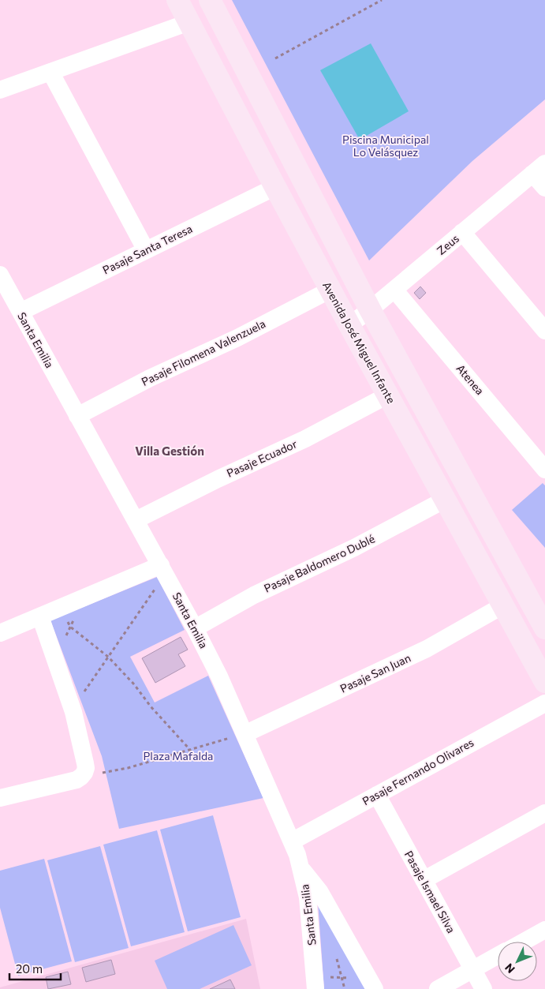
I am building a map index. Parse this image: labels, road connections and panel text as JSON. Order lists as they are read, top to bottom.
{
  "streets": {
    "main road": ["Avenida José Miguel Infante"],
    "street": [
      "Zeus",
      "Pasaje Santa Teresa",
      "Santa Emilia",
      "Pasaje Filomena Valenzuela",
      "Atenea",
      "Pasaje Ecuador",
      "Pasaje Baldomero Dublé",
      "Pasaje San Juan",
      "Pasaje Fernando Olivares",
      "Pasaje Ismael Silva"
    ]
  },
  "crossings": [
    ["Zeus", "Avenida José Miguel Infante"],
    ["Zeus", "Atenea"],
    ["Pasaje Santa Teresa", "Santa Emilia"],
    ["Pasaje Santa Teresa", "Avenida José Miguel Infante"],
    ["Santa Emilia", "Pasaje Filomena Valenzuela"],
    ["Santa Emilia", "Pasaje Ecuador"],
    ["Santa Emilia", "Pasaje Baldomero Dublé"],
    ["Santa Emilia", "Pasaje San Juan"],
    ["Santa Emilia", "Pasaje Fernando Olivares"],
    ["Avenida José Miguel Infante", "Pasaje Filomena Valenzuela"],
    ["Avenida José Miguel Infante", "Pasaje Ecuador"],
    ["Avenida José Miguel Infante", "Pasaje Baldomero Dublé"],
    ["Avenida José Miguel Infante", "Pasaje San Juan"],
    ["Pasaje Fernando Olivares", "Pasaje Ismael Silva"]
  ],
  "districts": ["Villa Gestión"],
  "parks": ["Piscina Municipal Lo Velásquez", "Plaza Mafalda"],
  "scale_bar": "20 m",
  "north": "bottom left"
}
